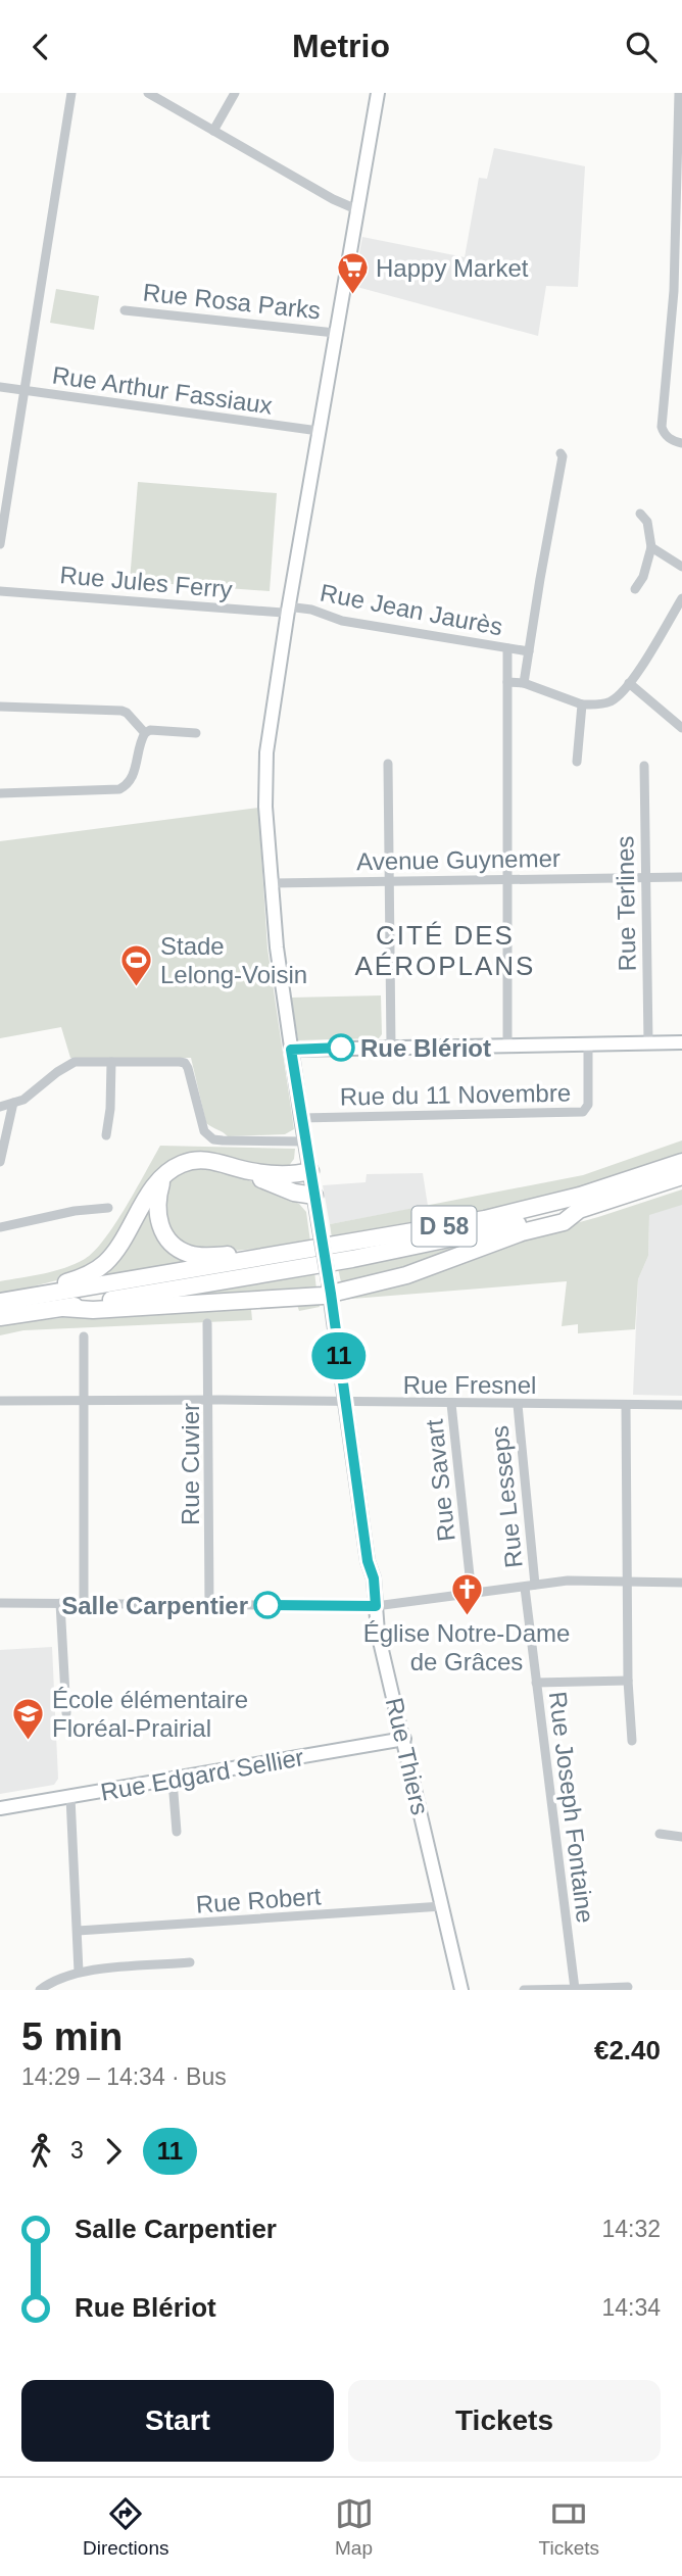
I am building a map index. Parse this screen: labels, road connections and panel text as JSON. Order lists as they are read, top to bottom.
{
  "streets": {
    "highway": ["D 58"],
    "street": [
      "Rue Rosa Parks",
      "Rue Arthur Fassiaux",
      "Rue Jules Ferry",
      "Rue Jean Jaurès",
      "Avenue Guynemer",
      "Rue Terlines",
      "Rue du 11 Novembre",
      "Rue Fresnel",
      "Rue Cuvier",
      "Rue Savart",
      "Rue Lesseps",
      "Rue Thiers",
      "Rue Edgard Sellier",
      "Rue Joseph Fontaine",
      "Rue Robert"
    ]
  },
  "crossings": [
    ["Rue Rosa Parks", "Rue Thiers"],
    ["Rue Arthur Fassiaux", "Rue Thiers"],
    ["Rue Jules Ferry", "Rue Jean Jaurès"],
    ["Rue Jules Ferry", "Rue Thiers"],
    ["Rue Jean Jaurès", "Rue Thiers"],
    ["Avenue Guynemer", "Rue Terlines"],
    ["Avenue Guynemer", "Rue Thiers"],
    ["Rue du 11 Novembre", "Rue Thiers"],
    ["Rue Fresnel", "Rue Cuvier"],
    ["Rue Fresnel", "Rue Savart"],
    ["Rue Fresnel", "Rue Lesseps"],
    ["Rue Fresnel", "Rue Thiers"],
    ["Rue Lesseps", "Rue Joseph Fontaine"],
    ["Rue Thiers", "Rue Edgard Sellier"],
    ["Rue Thiers", "Rue Robert"]
  ],
  "districts": ["CITÉ DES AÉROPLANS"],
  "places": {
    "supermarket": ["Happy Market"],
    "sports": ["Stade Lelong-Voisin"],
    "other": ["Rue Blériot", "Salle Carpentier"],
    "church": ["Église Notre-Dame de Grâces"],
    "school or university": ["École élémentaire Floréal-Prairial"]
  },
  "lines": ["bus line 11"],
  "page": {
    "header": "Metrio",
    "on_map": "11",
    "heading": ["5 min", "14:29 – 14:34 · Bus", "€2.40"],
    "legs": ["3", "11"],
    "list": [
      {
        "name": "Salle Carpentier",
        "value": "14:32"
      },
      {
        "name": "Rue Blériot",
        "value": "14:34"
      }
    ],
    "buttons": ["Start", "Tickets"],
    "tabs": ["Directions", "Map", "Tickets"]
  }
}
